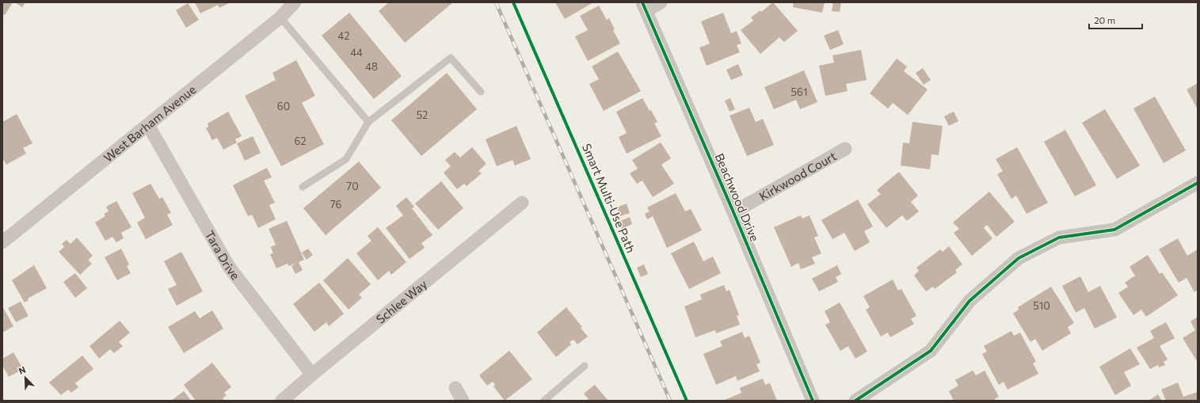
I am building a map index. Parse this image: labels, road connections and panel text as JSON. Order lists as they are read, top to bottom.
{
  "streets": {
    "street": [
      "West Barham Avenue",
      "Kirkwood Court",
      "Beachwood Drive",
      "Tara Drive",
      "Schlee Way"
    ],
    "cycle path": ["Smart Multi-Use Path"]
  },
  "crossings": [
    ["West Barham Avenue", "Tara Drive"],
    ["Kirkwood Court", "Beachwood Drive"],
    ["Tara Drive", "Schlee Way"]
  ],
  "house_numbers": [
    "42",
    "44",
    "48",
    "561",
    "60",
    "52",
    "62",
    "70",
    "76",
    "510"
  ],
  "scale_bar": "20 m",
  "north": "top left"
}
